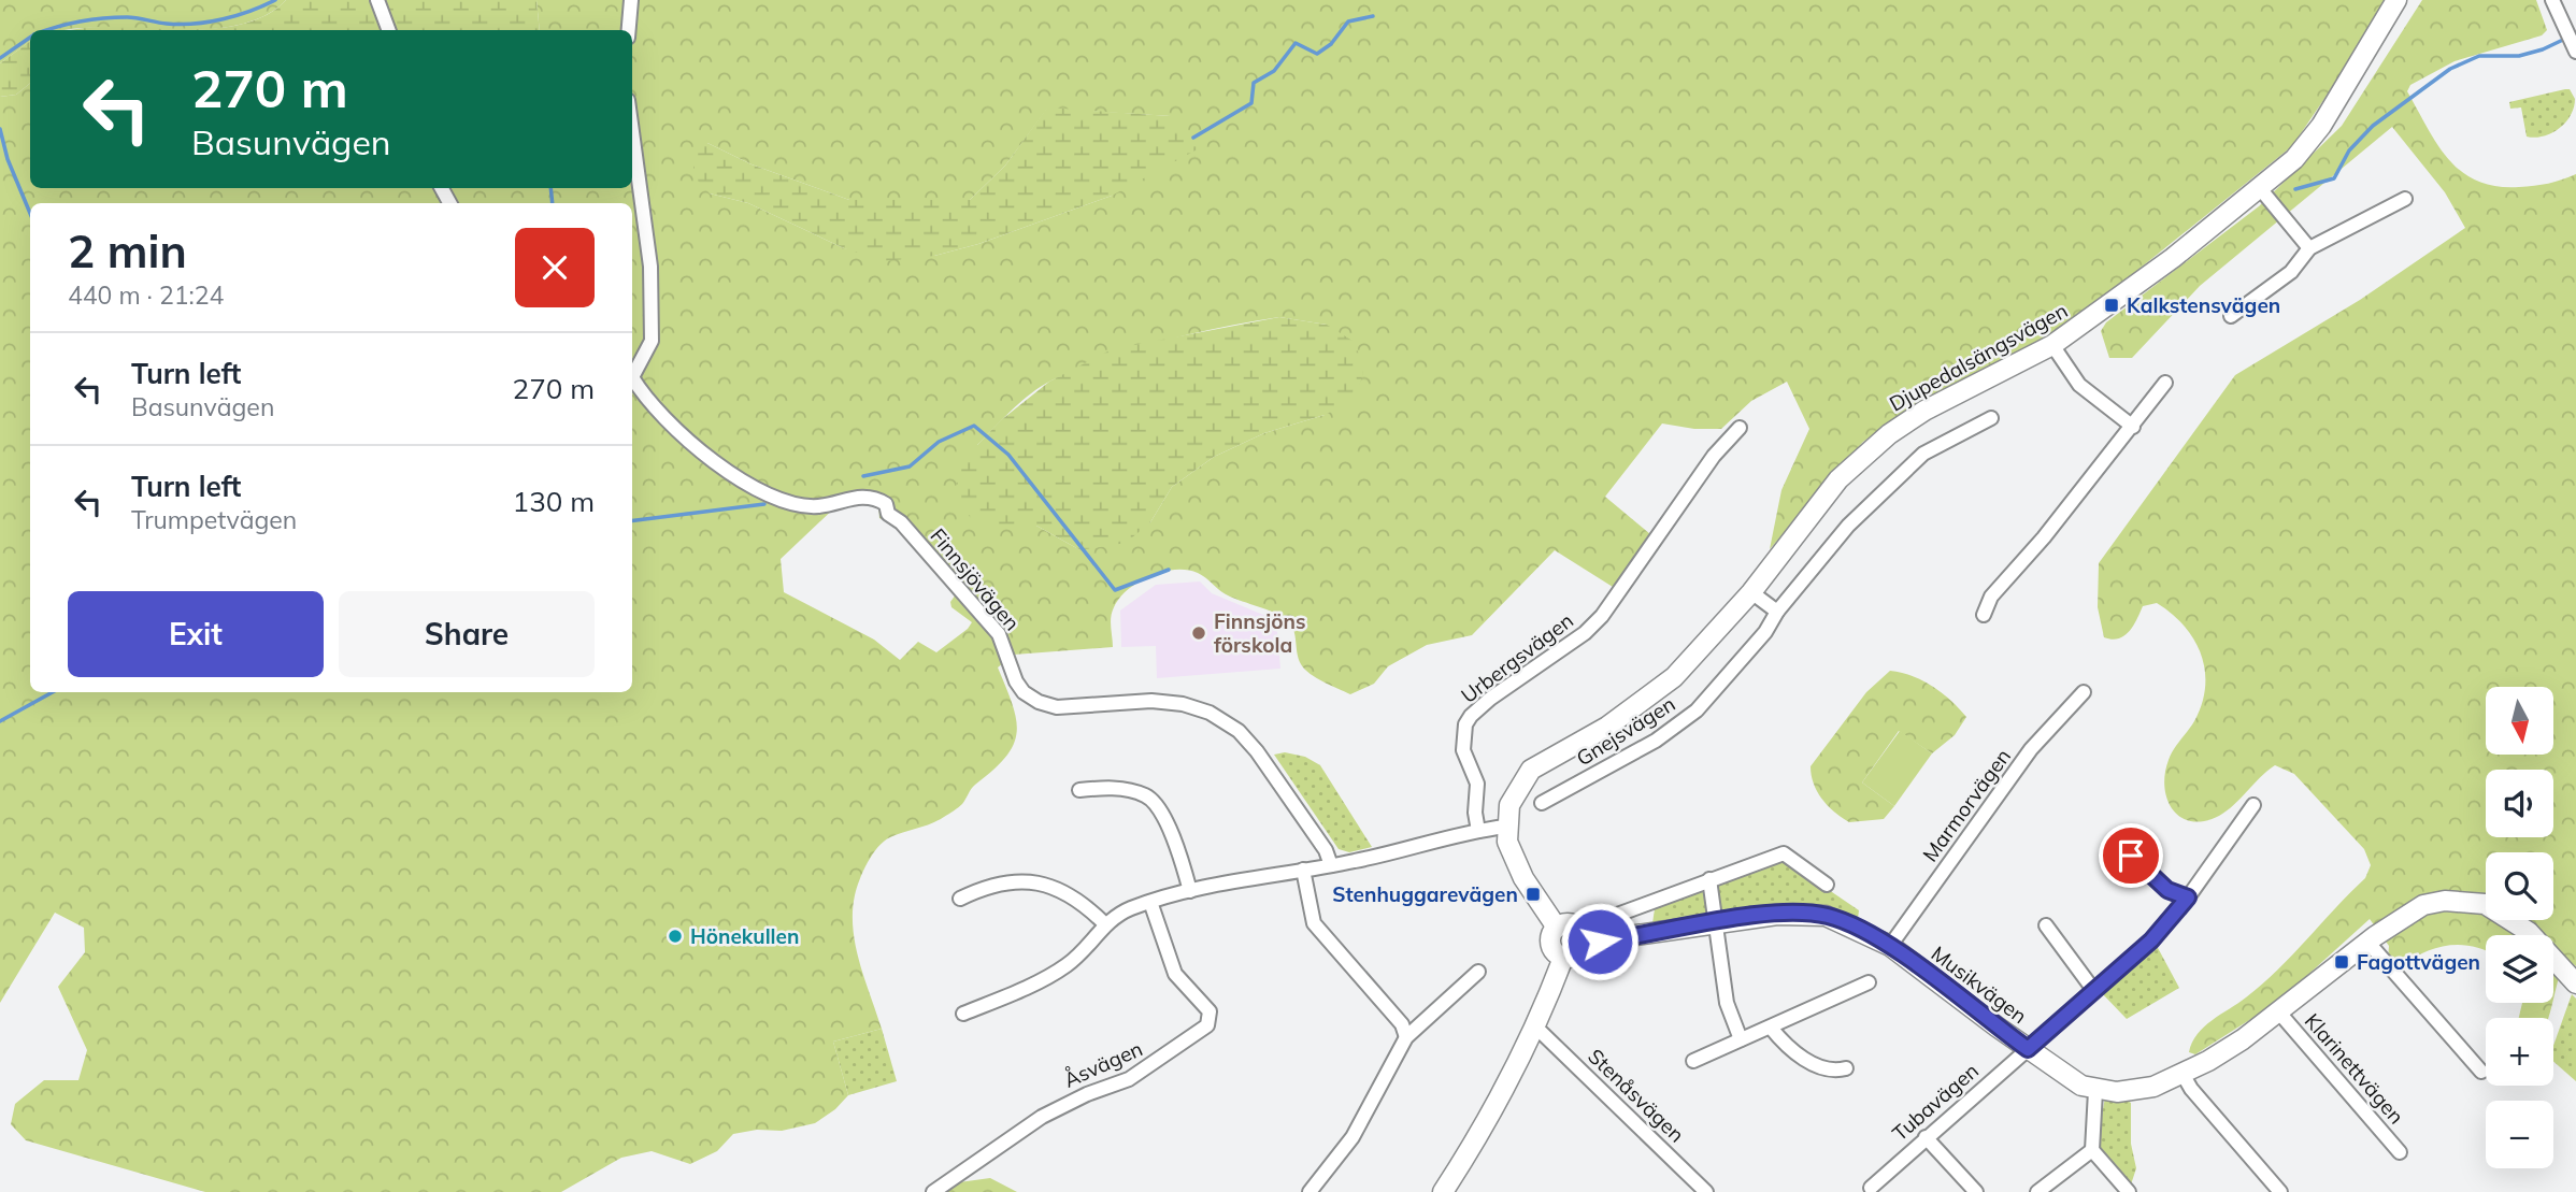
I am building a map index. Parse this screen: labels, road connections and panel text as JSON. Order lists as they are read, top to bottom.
{
  "streets": {
    "street": [
      "Djupedalsängsvägen",
      "Finnsjövägen",
      "Urbergsvägen",
      "Gnejsvägen",
      "Marmorvägen",
      "Musikvägen",
      "Åsvägen",
      "Klarinettvägen",
      "Stenåsvägen",
      "Tubavägen"
    ]
  },
  "crossings": [
    ["Marmorvägen", "Musikvägen"],
    ["Musikvägen", "Klarinettvägen"],
    ["Musikvägen", "Tubavägen"]
  ],
  "places": {
    "transit": ["Kalkstensvägen", "Stenhuggarevägen", "Fagottvägen"],
    "other": ["Finnsjöns förskola", "Hönekullen"]
  },
  "north": "bottom",
  "page": {
    "turn": ["270 m", "Basunvägen"],
    "heading": ["2 min", "440 m · 21:24"],
    "list": [
      {
        "name": "Turn left",
        "note": "Basunvägen",
        "value": "270 m"
      },
      {
        "name": "Turn left",
        "note": "Trumpetvägen",
        "value": "130 m"
      }
    ],
    "buttons": ["Exit", "Share"],
    "map_buttons": ["+", "−"]
  }
}
